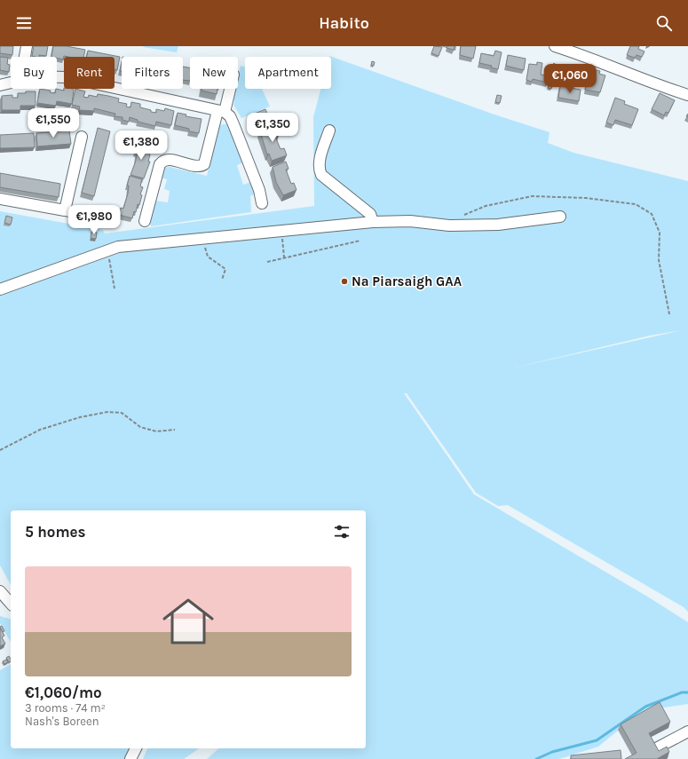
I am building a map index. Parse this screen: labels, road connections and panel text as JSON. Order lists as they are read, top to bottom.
{
  "places": ["Na Piarsaigh GAA"],
  "page": {
    "header": "Habito",
    "chip": [
      "Buy",
      "Rent",
      "Filters",
      "New",
      "Apartment"
    ],
    "price": [
      "€1,060",
      "€1,550",
      "€1,350",
      "€1,380",
      "€1,980"
    ],
    "heading": "5 homes",
    "list": [
      {
        "name": "€1,060/mo",
        "note": "3 rooms · 74 m² · Nash's Boreen"
      }
    ]
  }
}
